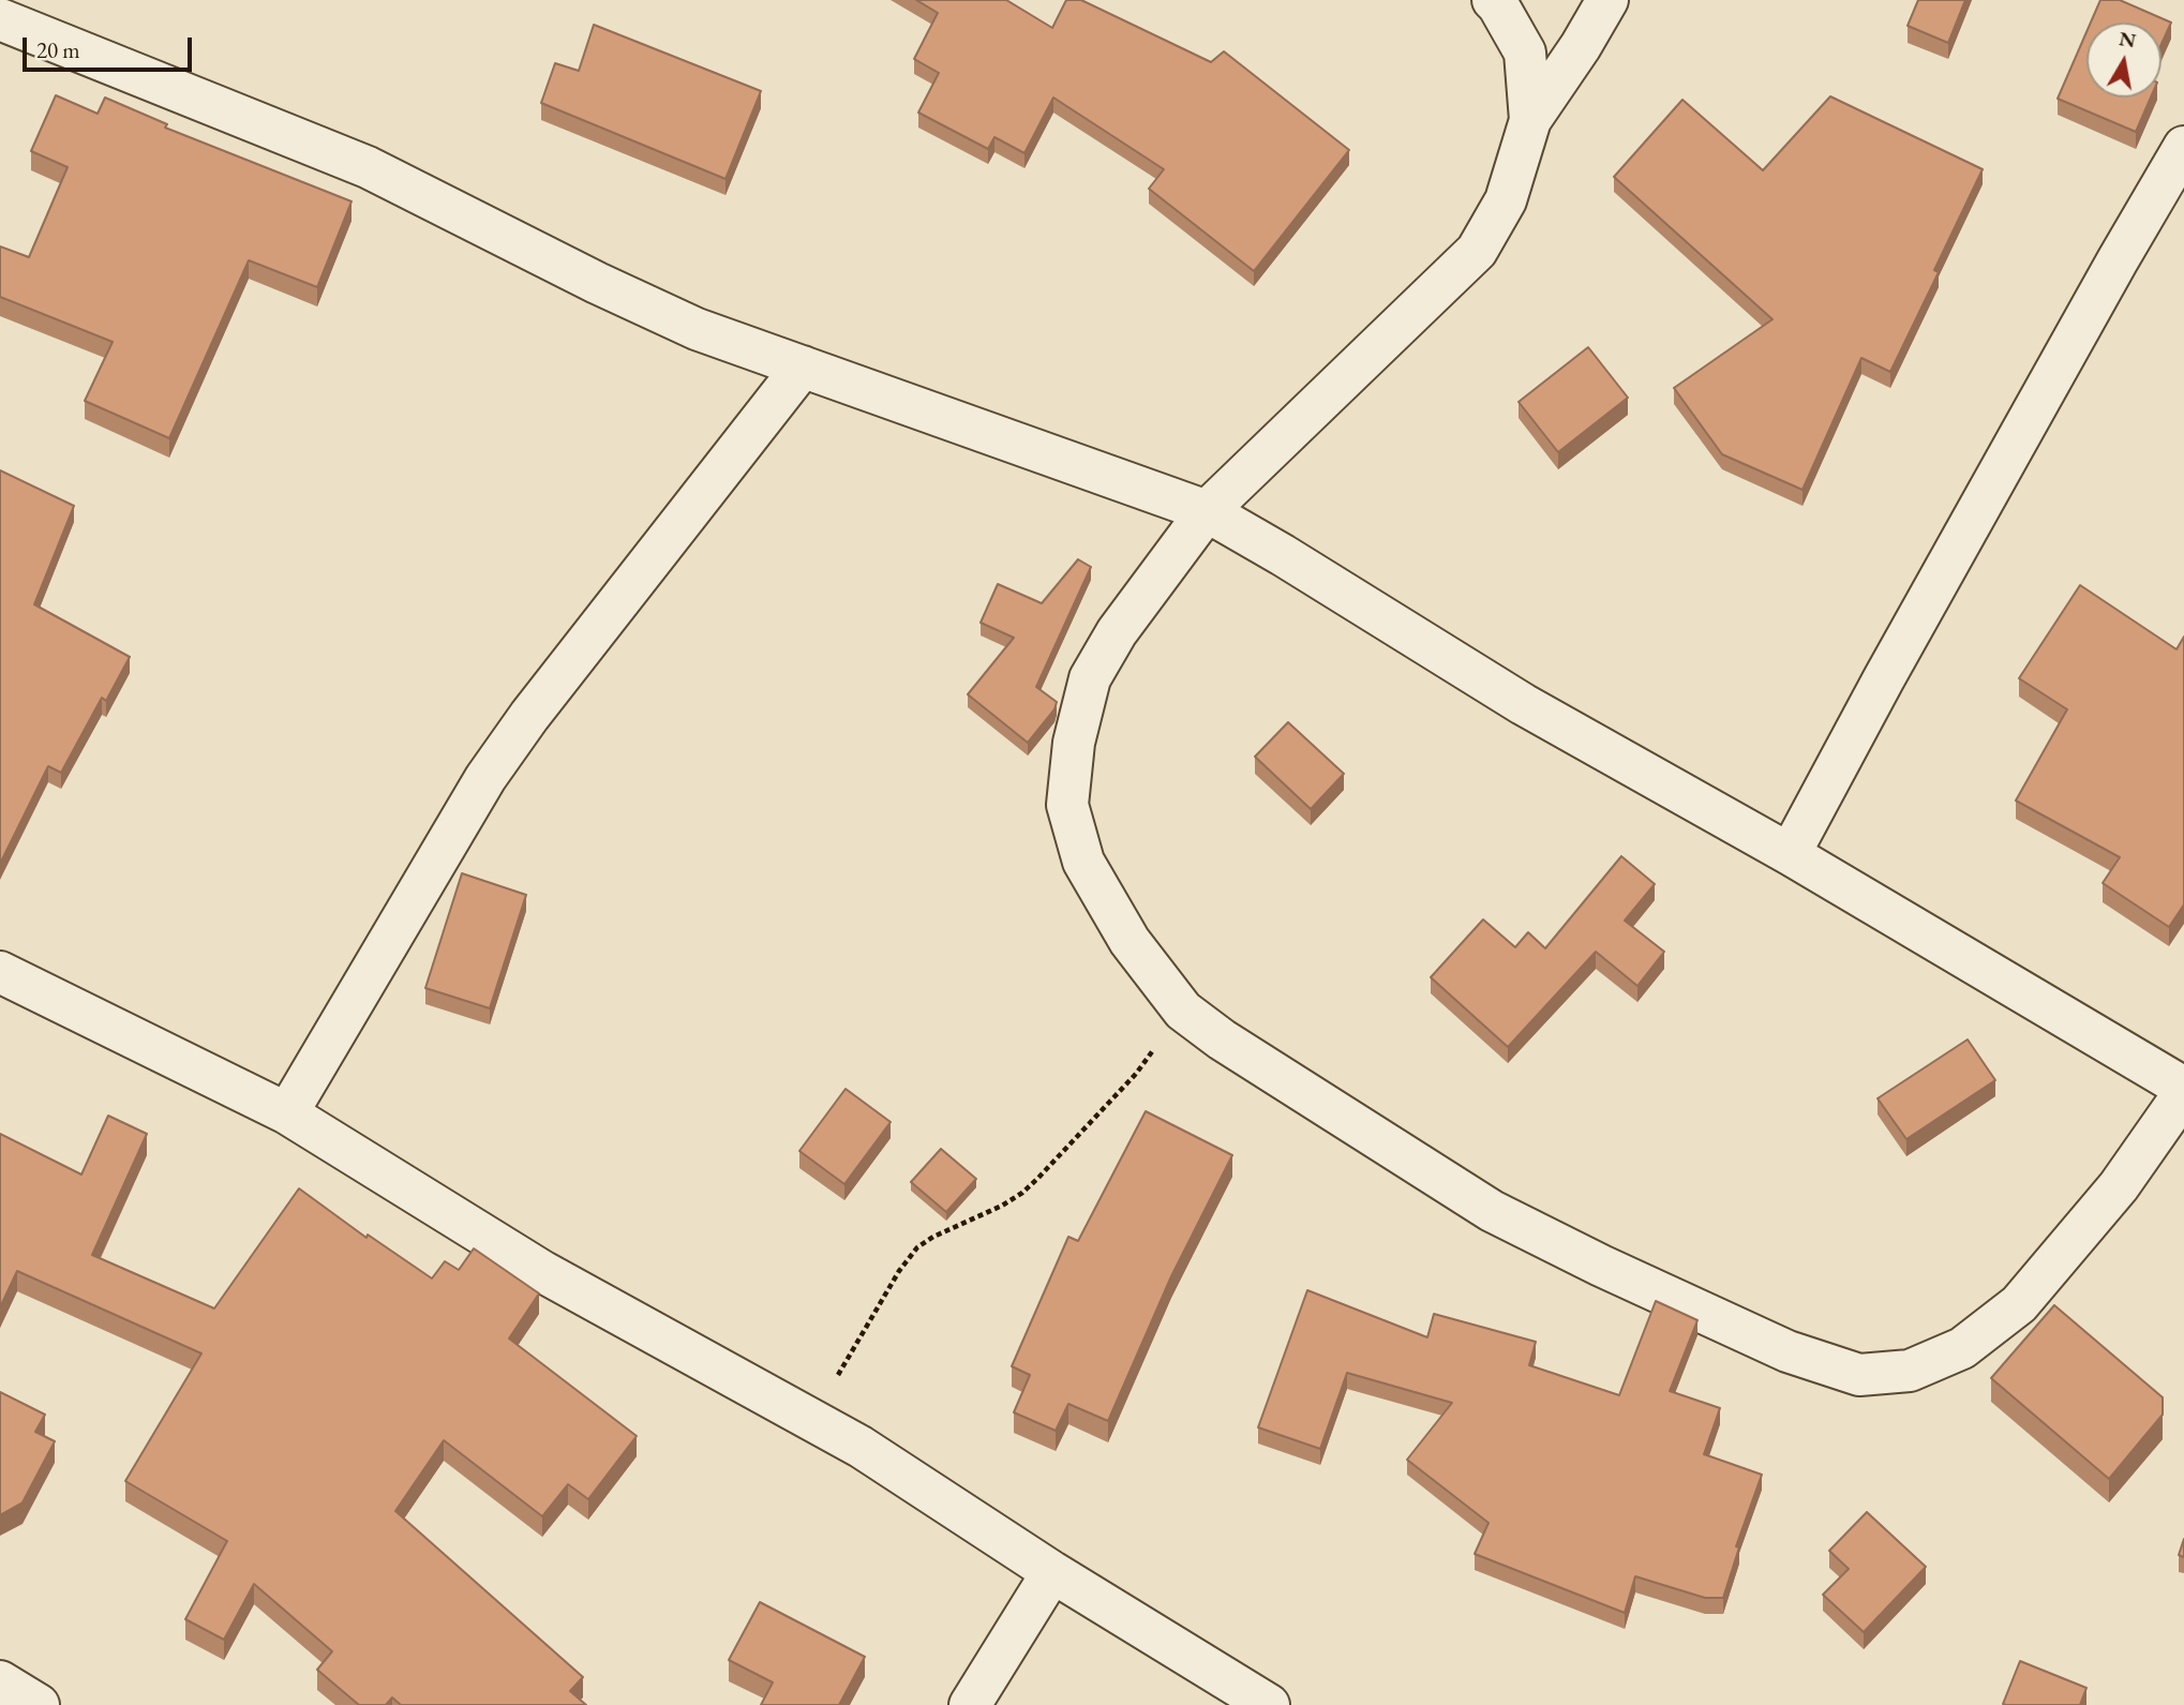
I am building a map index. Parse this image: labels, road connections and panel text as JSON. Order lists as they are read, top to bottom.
{
  "scale_bar": "20 m",
  "north": "top"
}
